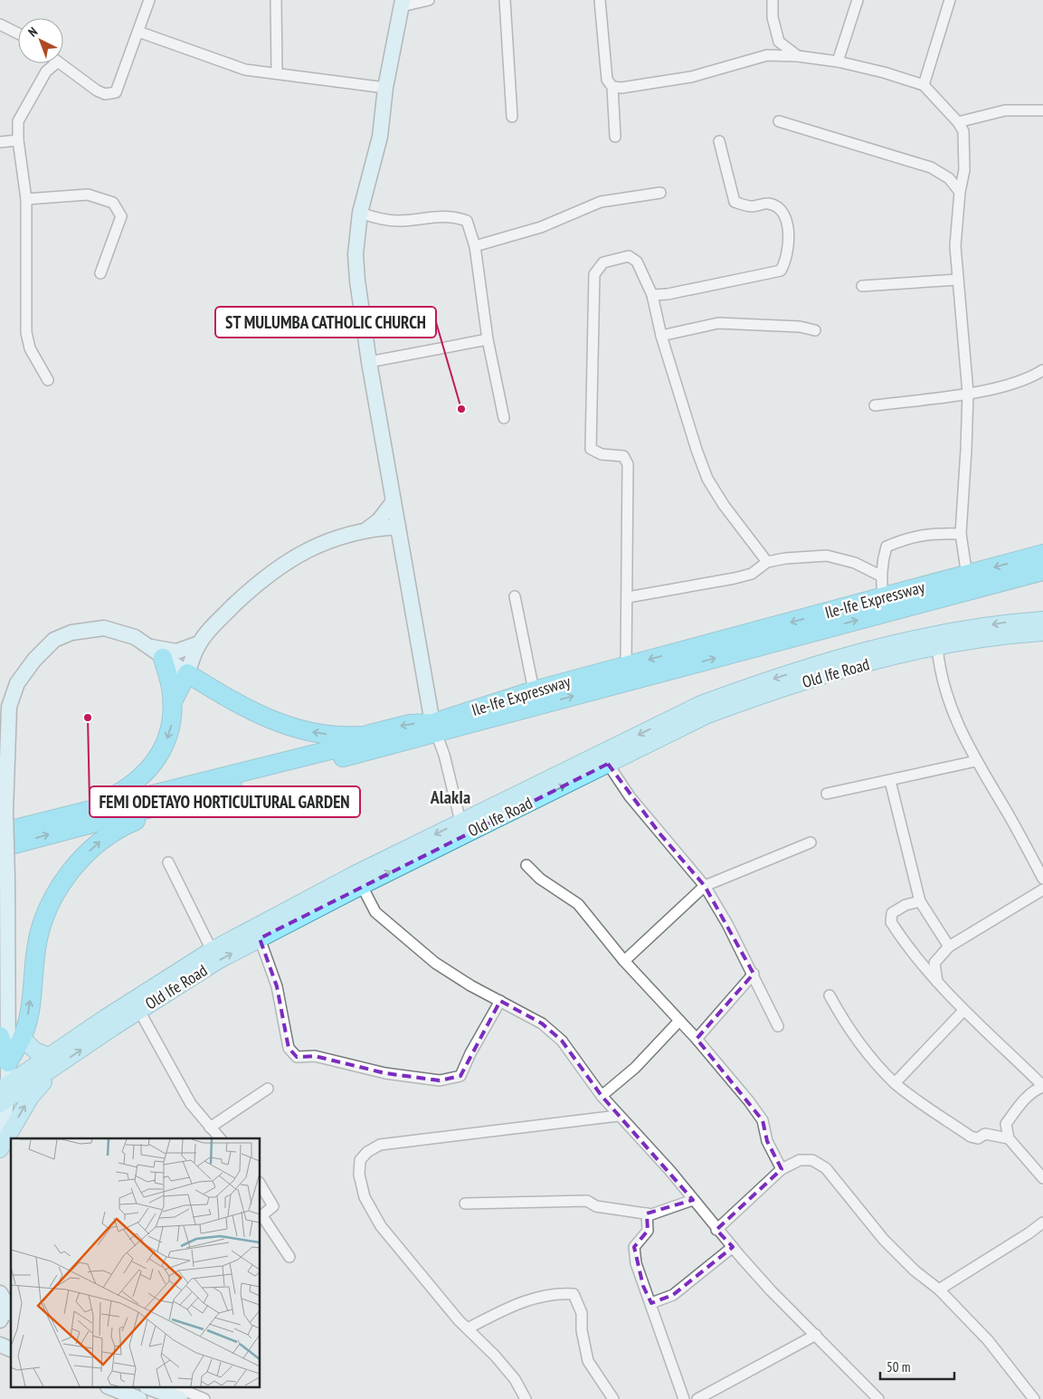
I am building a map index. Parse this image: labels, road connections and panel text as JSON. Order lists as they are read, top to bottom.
{
  "streets": {
    "highway": ["Ile-Ife Expressway"],
    "main road": ["Old Ife Road"]
  },
  "districts": ["AlakIa"],
  "places": ["ST MULUMBA CATHOLIC CHURCH", "FEMI ODETAYO HORTICULTURAL GARDEN"],
  "scale_bar": "50 m",
  "north": "top left"
}
